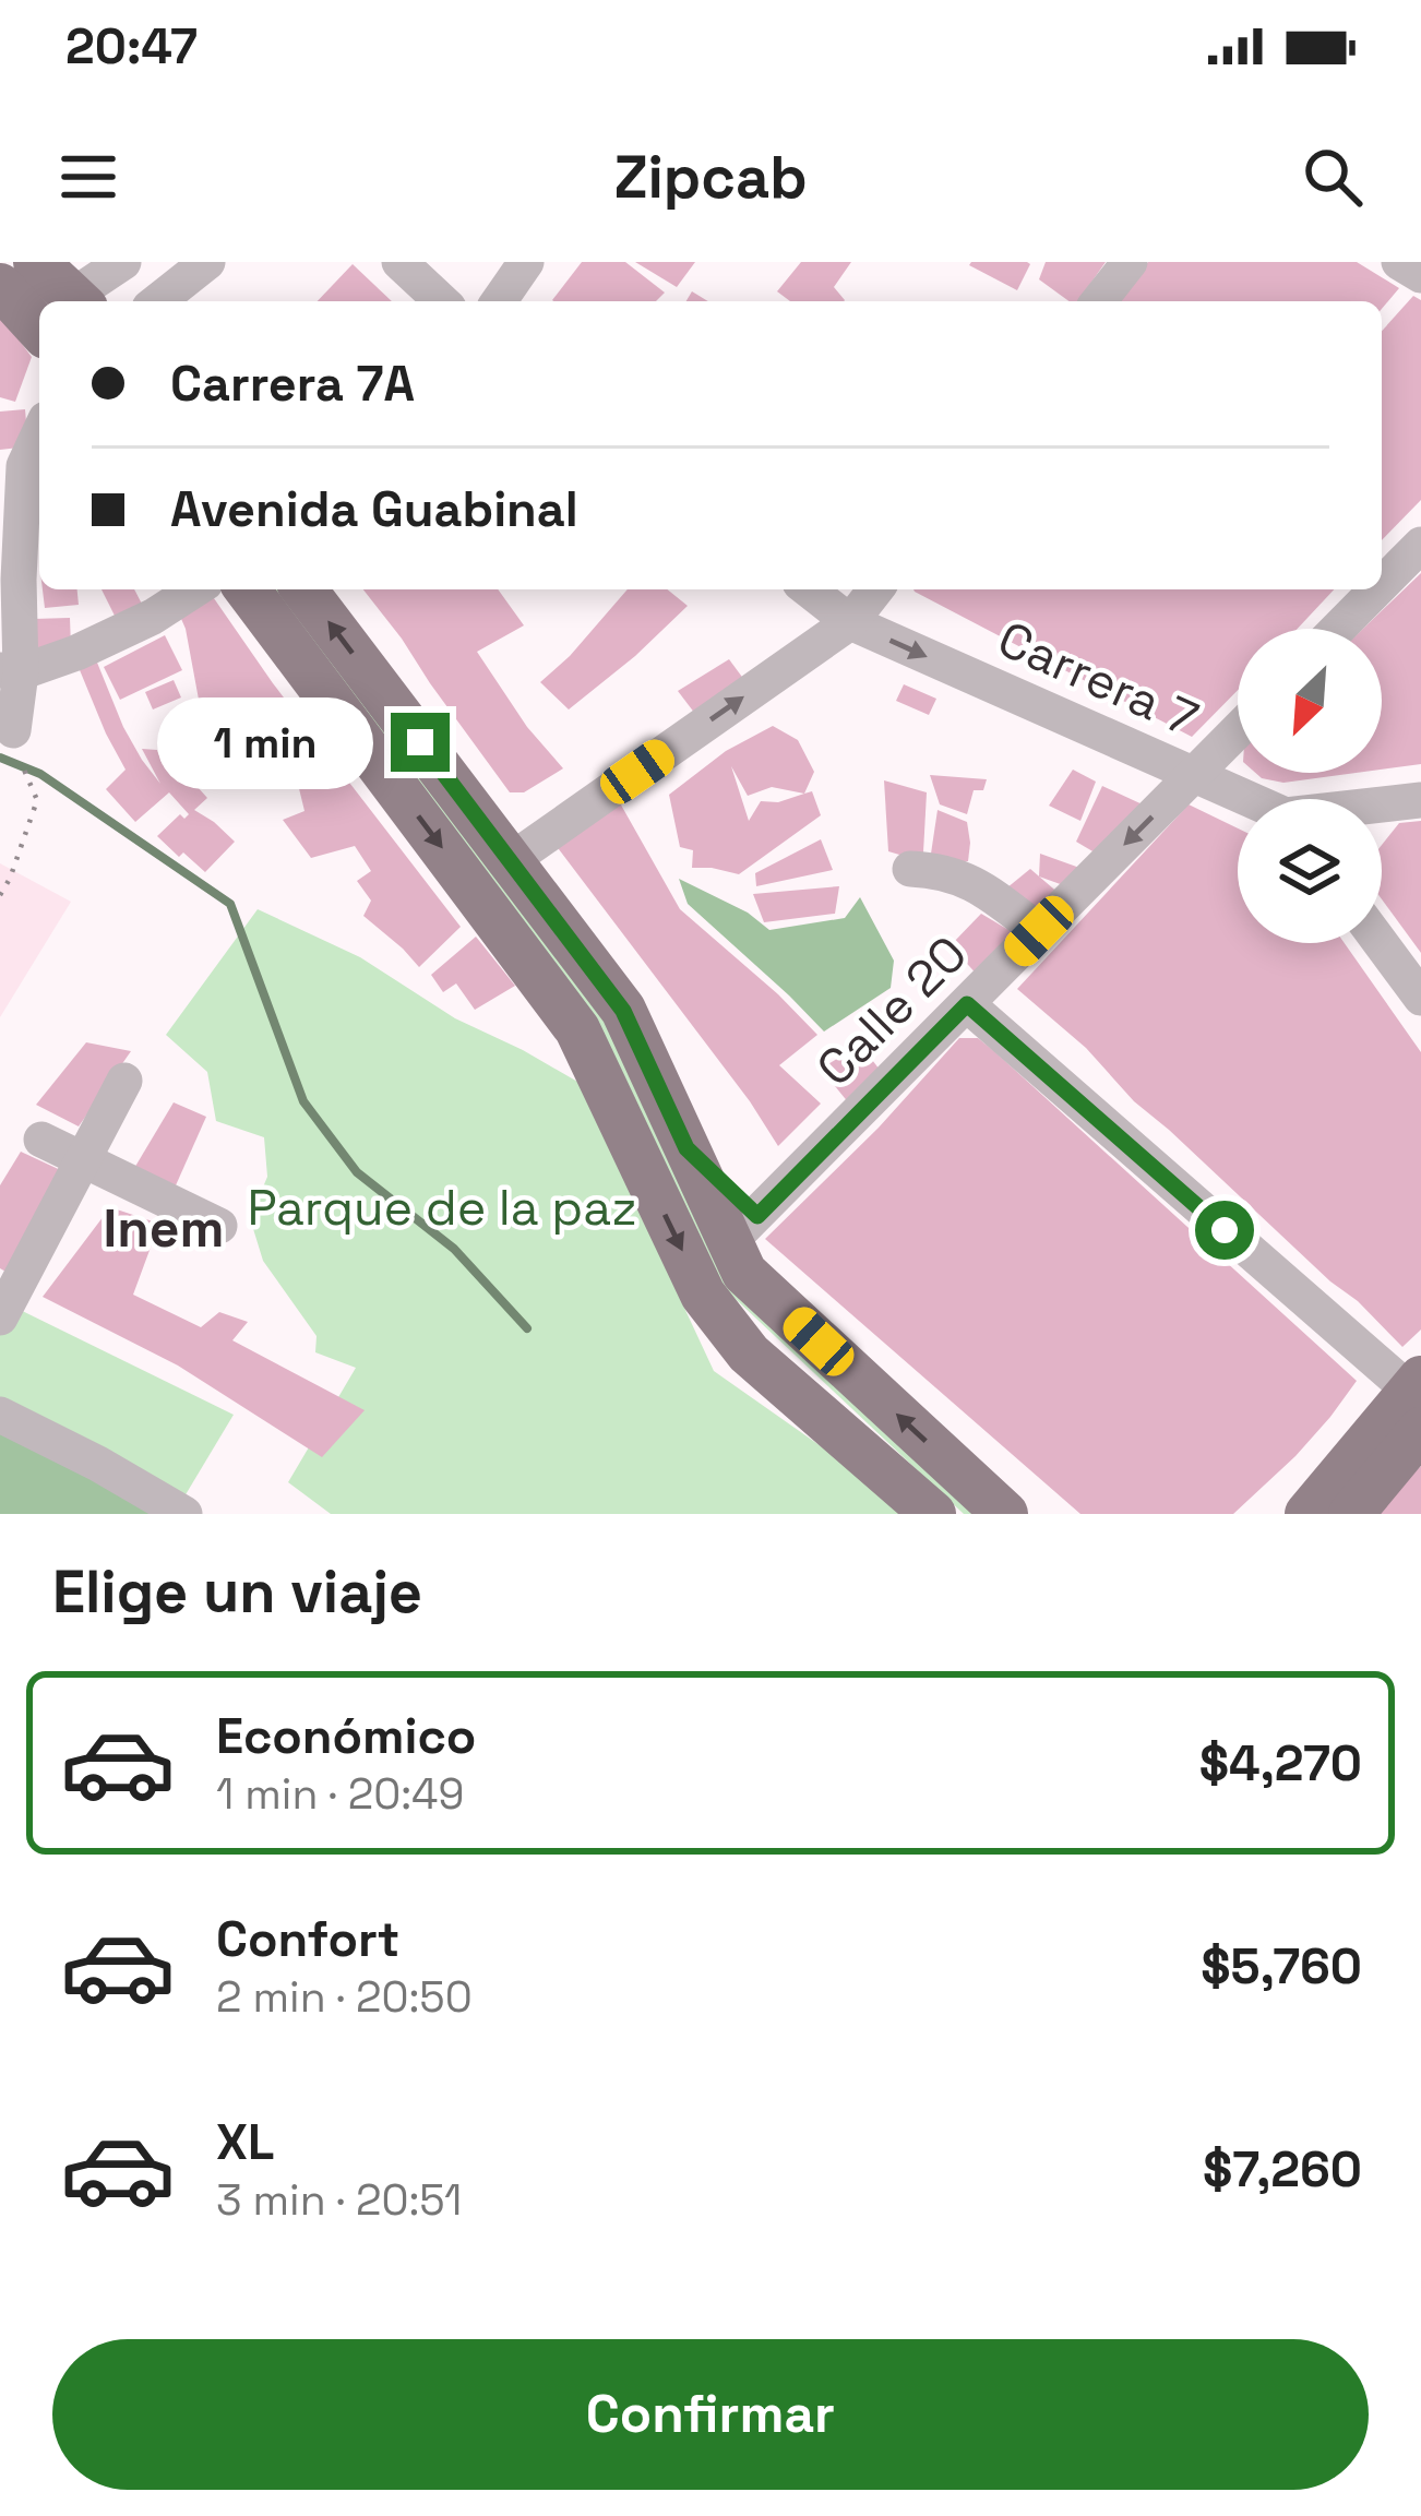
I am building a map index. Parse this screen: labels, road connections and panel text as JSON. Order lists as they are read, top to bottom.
{
  "streets": {
    "street": ["Carrera 7", "Calle 20"]
  },
  "crossings": [
    ["Carrera 7", "Calle 20"]
  ],
  "districts": ["Inem"],
  "parks": ["Parque de la paz"],
  "north": "bottom left",
  "page": {
    "status": "20:47",
    "header": "Zipcab",
    "banner": ["Carrera 7A", "Avenida Guabinal"],
    "bubble": "1 min",
    "heading": "Elige un viaje",
    "list": [
      {
        "name": "Económico",
        "note": "1 min · 20:49",
        "value": "$4,270"
      },
      {
        "name": "Confort",
        "note": "2 min · 20:50",
        "value": "$5,760"
      },
      {
        "name": "XL",
        "note": "3 min · 20:51",
        "value": "$7,260"
      }
    ],
    "buttons": "Confirmar"
  }
}
